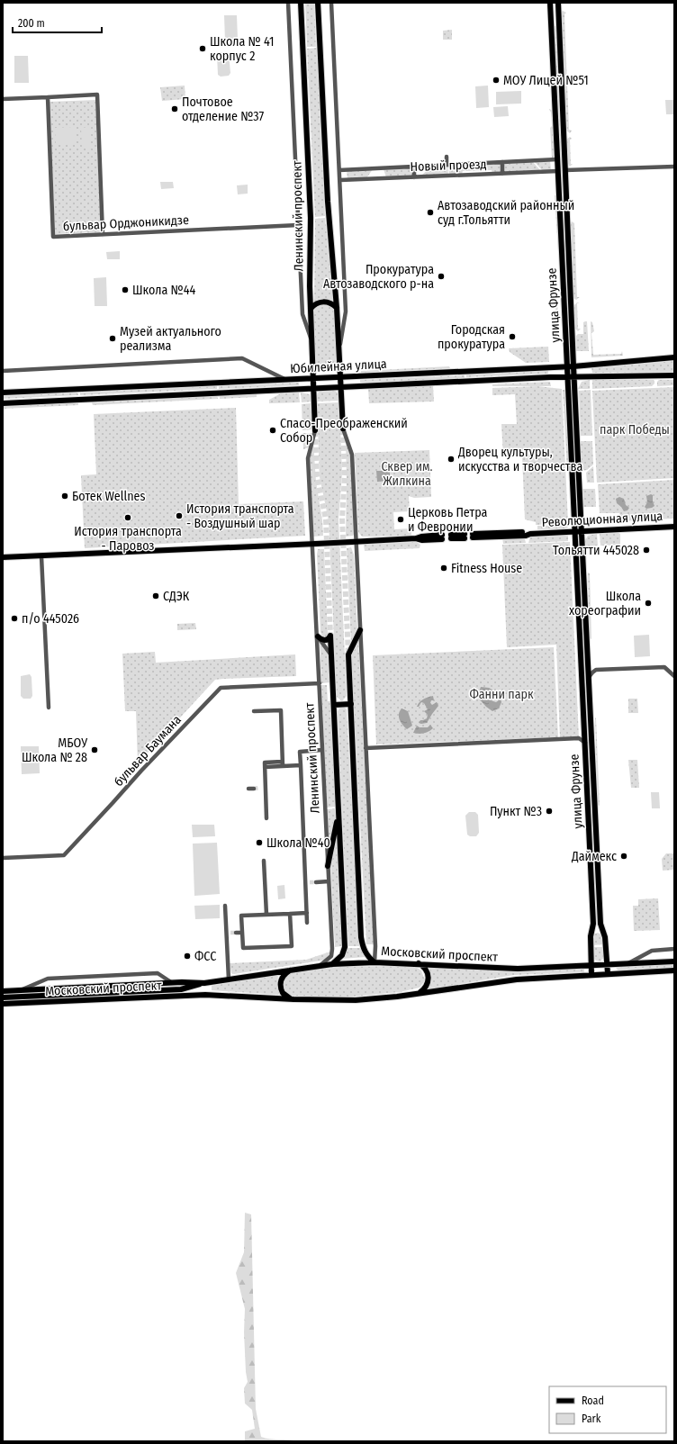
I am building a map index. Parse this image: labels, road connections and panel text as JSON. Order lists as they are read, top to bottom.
{
  "streets": {
    "main road": [
      "Ленинский проспект",
      "улица Фрунзе",
      "Юбилейная улица",
      "Революционная улица",
      "Московский проспект"
    ],
    "street": ["Новый проезд", "бульвар Орджоникидзе", "бульвар Баумана"]
  },
  "crossings": [
    ["Новый проезд", "улица Фрунзе"],
    ["Ленинский проспект", "Юбилейная улица"],
    ["Ленинский проспект", "бульвар Баумана"],
    ["Ленинский проспект", "Московский проспект"],
    ["улица Фрунзе", "Юбилейная улица"],
    ["улица Фрунзе", "Революционная улица"],
    ["улица Фрунзе", "Московский проспект"]
  ],
  "parks": ["парк Победы", "Сквер им. Жилкина", "Фанни парк"],
  "places": [
    "Школа № 41 корпус 2",
    "МОУ Лицей №51",
    "Почтовое отделение №37",
    "Автозаводский районный суд г.Тольятти",
    "Прокуратура Автозаводского р-на",
    "Школа №44",
    "Городская прокуратура",
    "Музей актуального реализма",
    "Спасо-Преображенский Собор",
    "Дворец культуры, искусства и творчества",
    "Ботек Wellnes",
    "История транспорта - Воздушный шар",
    "История транспорта - Паровоз",
    "Церковь Петра и Февронии",
    "Тольятти 445028",
    "Fitness House",
    "СДЭК",
    "Школа хореографии",
    "п/о 445026",
    "МБОУ Школа № 28",
    "Пункт №3",
    "Школа №40",
    "Даймекс",
    "ФСС"
  ],
  "legend": ["Road", "Park"],
  "scale_bar": "200 m"
}
